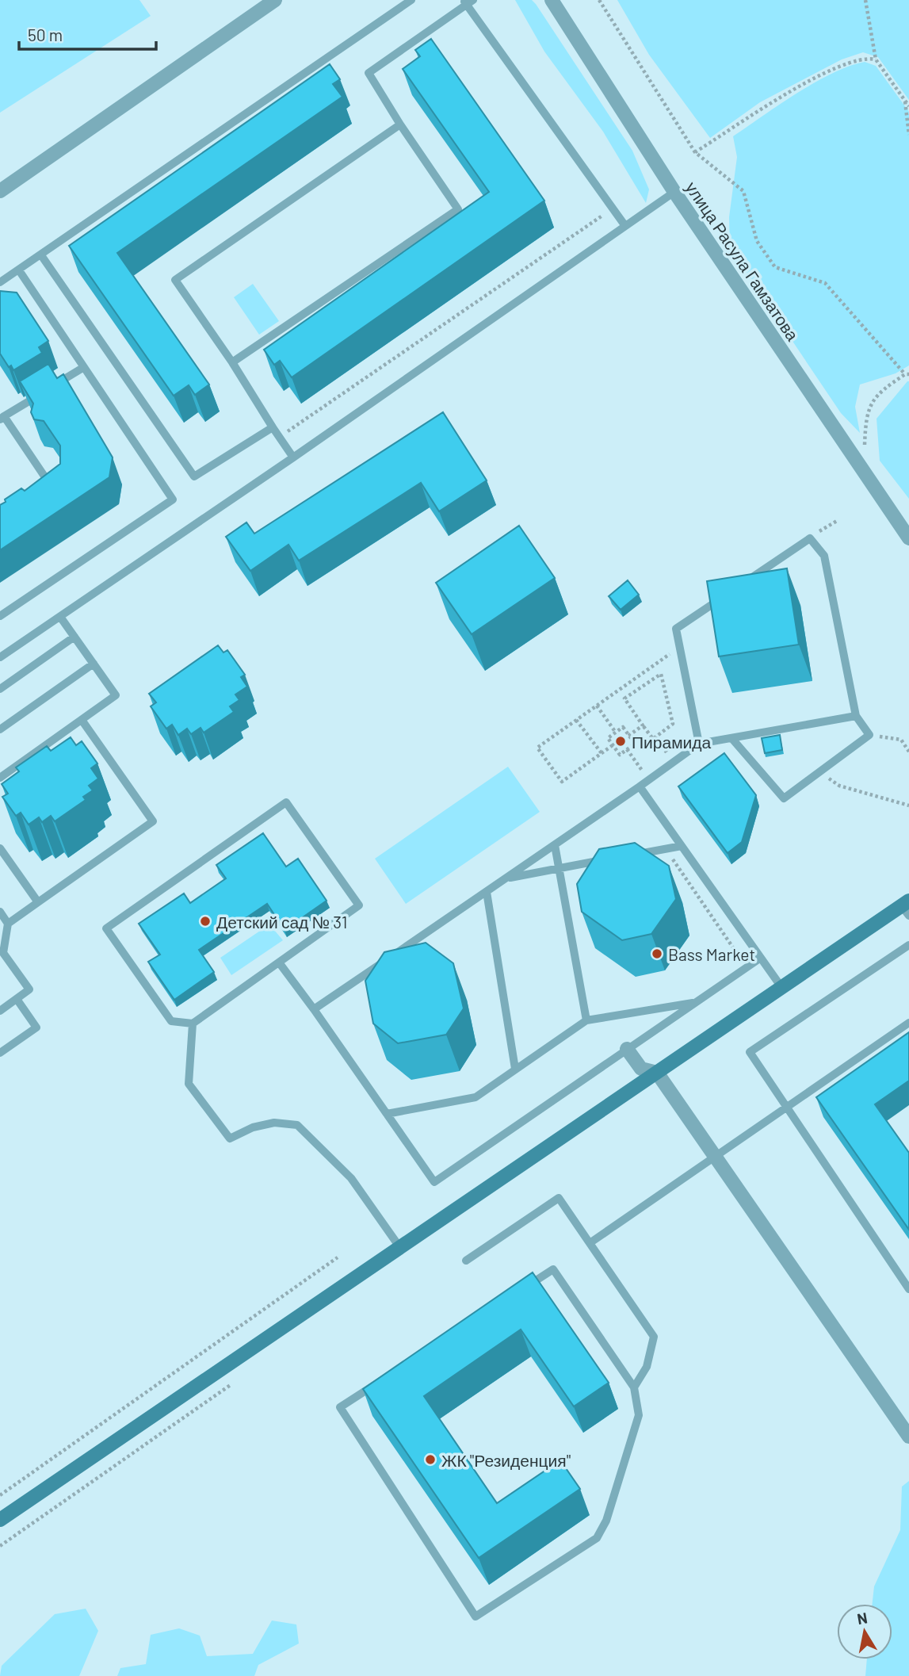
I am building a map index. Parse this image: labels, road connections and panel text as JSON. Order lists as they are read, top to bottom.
{
  "streets": {
    "street": ["улица Расула Гамзатова"]
  },
  "places": [
    "Пирамида",
    "Детский сад № 31",
    "Bass Market",
    "ЖК \"Резиденция\""
  ],
  "scale_bar": "50 m",
  "north": "top"
}
